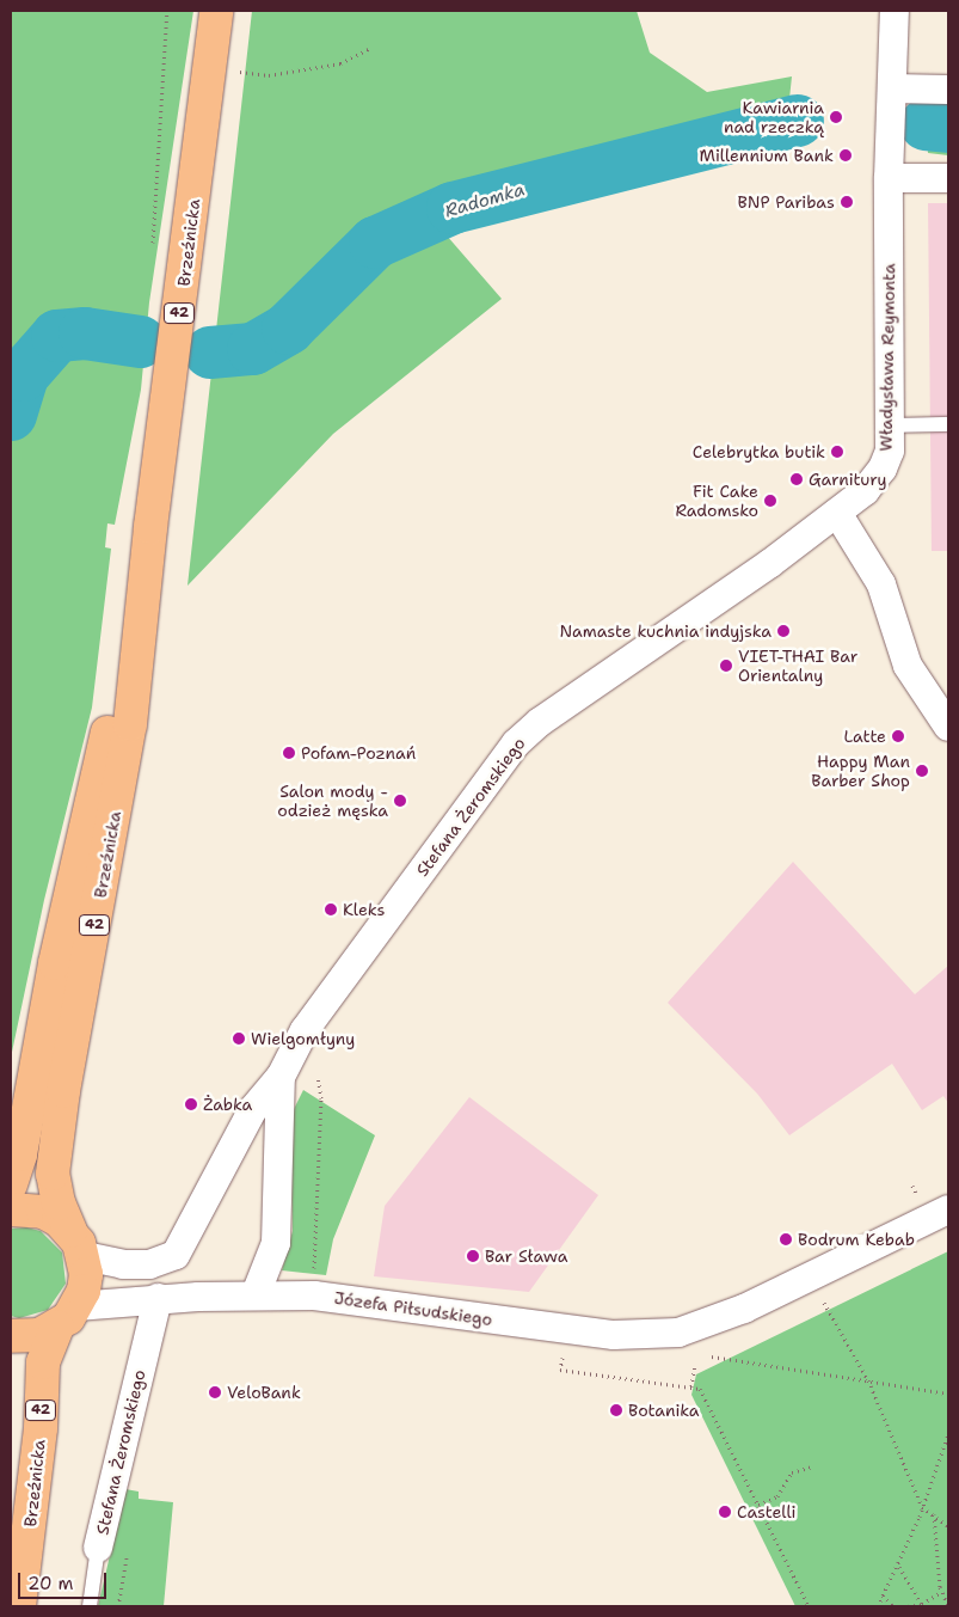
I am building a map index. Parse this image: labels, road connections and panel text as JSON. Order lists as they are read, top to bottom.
{
  "streets": {
    "main road": ["Brzeźnicka", "42"],
    "street": ["Władysława Reymonta", "Stefana Żeromskiego", "Józefa Piłsudskiego"]
  },
  "crossings": [
    ["Brzeźnicka", "42"],
    ["Brzeźnicka", "Józefa Piłsudskiego"],
    ["42", "Józefa Piłsudskiego"],
    ["Władysława Reymonta", "Stefana Żeromskiego"],
    ["Stefana Żeromskiego", "Józefa Piłsudskiego"]
  ],
  "water": ["Radomka"],
  "places": [
    "Kawiarnia nad rzeczką",
    "Millennium Bank",
    "BNP Paribas",
    "Celebrytka butik",
    "Garnitury",
    "Fit Cake Radomsko",
    "Namaste kuchnia indyjska",
    "VIET-THAI Bar Orientalny",
    "Latte",
    "Pofam-Poznań",
    "Happy Man Barber Shop",
    "Salon mody - odzież męska",
    "Kleks",
    "Wielgomłyny",
    "Żabka",
    "Bodrum Kebab",
    "Bar Sława",
    "VeloBank",
    "Botanika",
    "Castelli"
  ],
  "scale_bar": "20 m"
}
